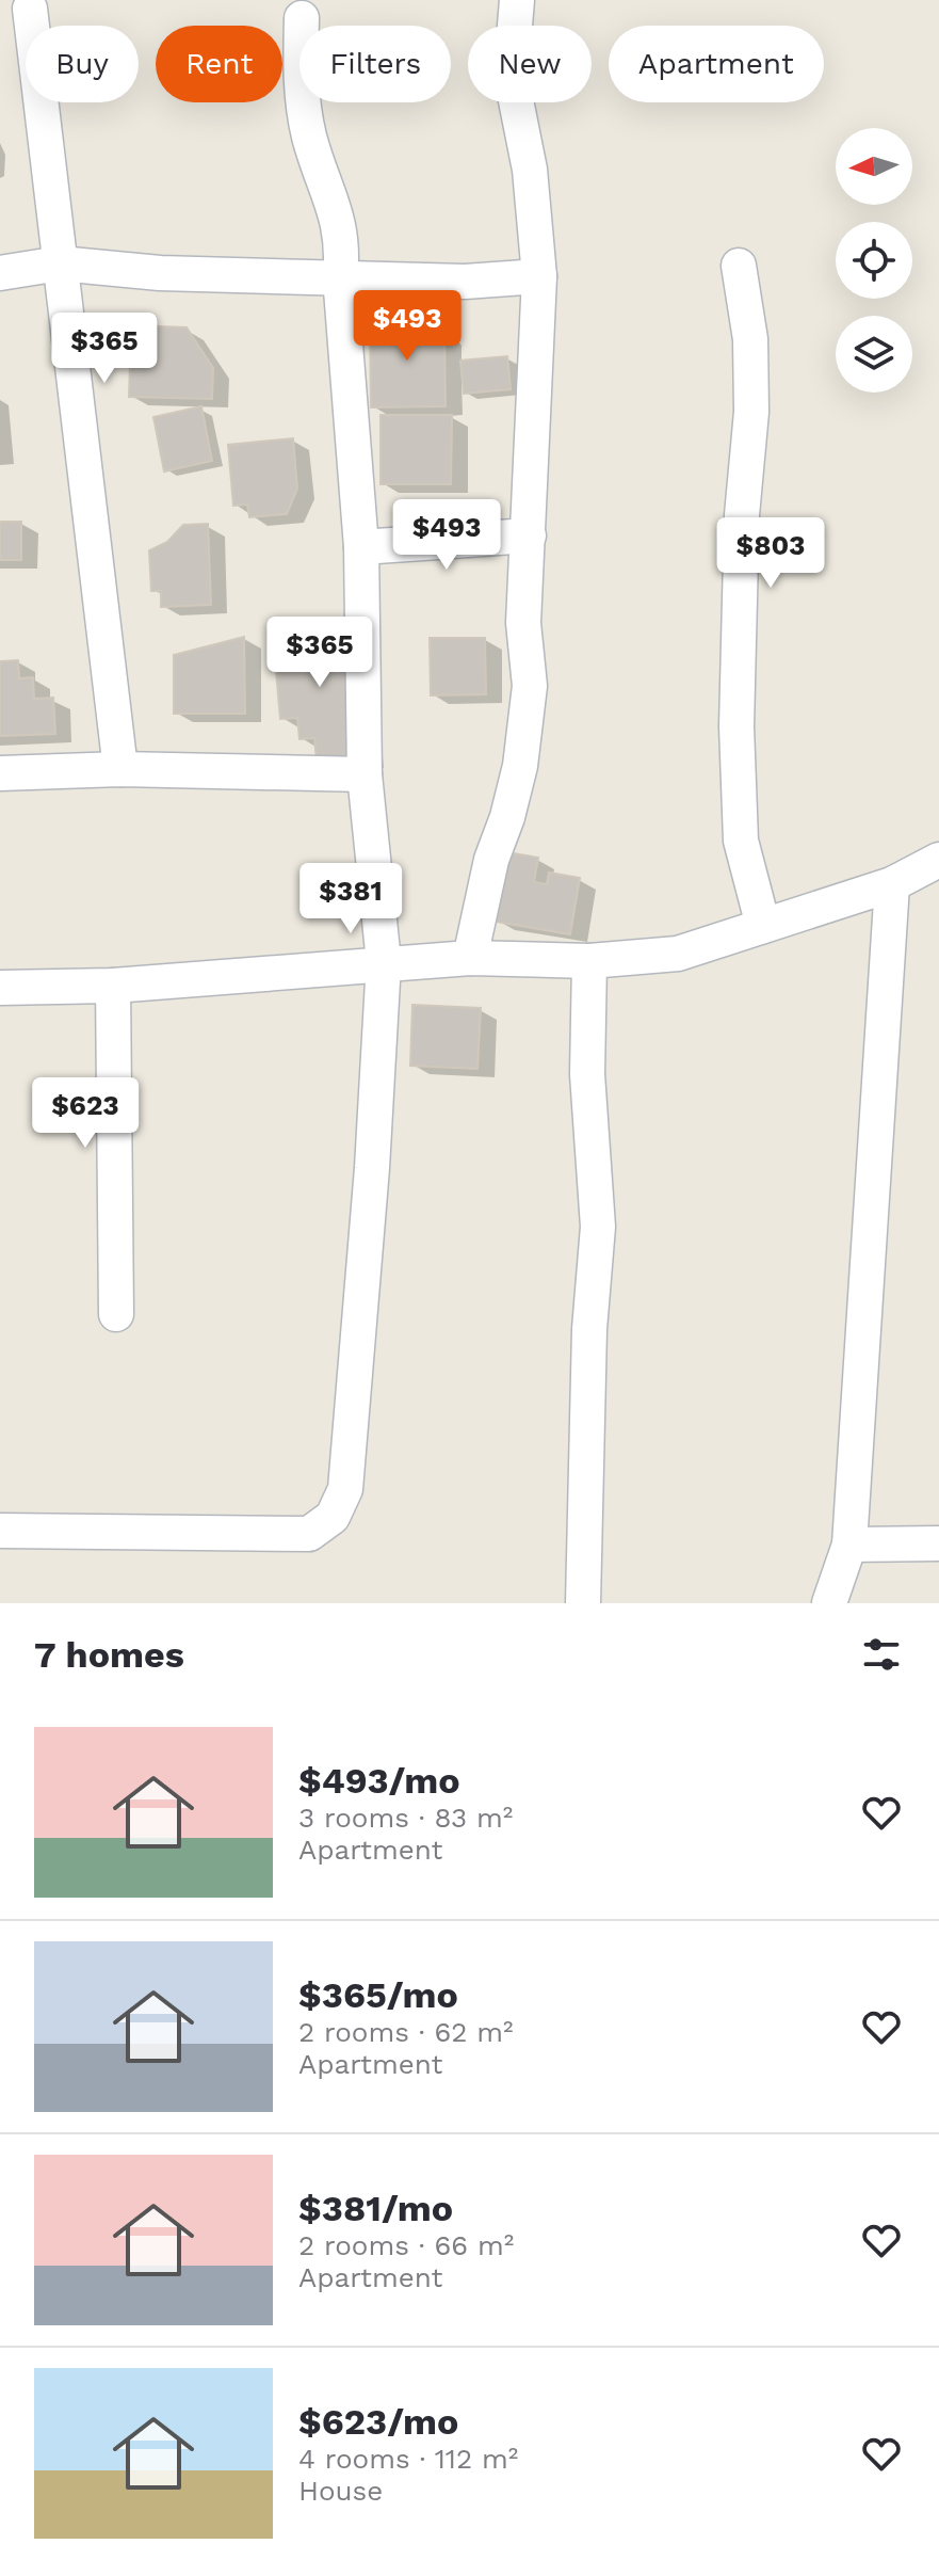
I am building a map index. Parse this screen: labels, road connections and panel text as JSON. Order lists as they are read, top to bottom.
{
  "north": "left",
  "page": {
    "chip": [
      "Buy",
      "Rent",
      "Filters",
      "New",
      "Apartment"
    ],
    "price": [
      "$493",
      "$365",
      "$493",
      "$803",
      "$365",
      "$381",
      "$623"
    ],
    "heading": "7 homes",
    "list": [
      {
        "name": "$493/mo",
        "note": "3 rooms · 83 m² · Apartment"
      },
      {
        "name": "$365/mo",
        "note": "2 rooms · 62 m² · Apartment"
      },
      {
        "name": "$381/mo",
        "note": "2 rooms · 66 m² · Apartment"
      },
      {
        "name": "$623/mo",
        "note": "4 rooms · 112 m² · House"
      }
    ]
  }
}
